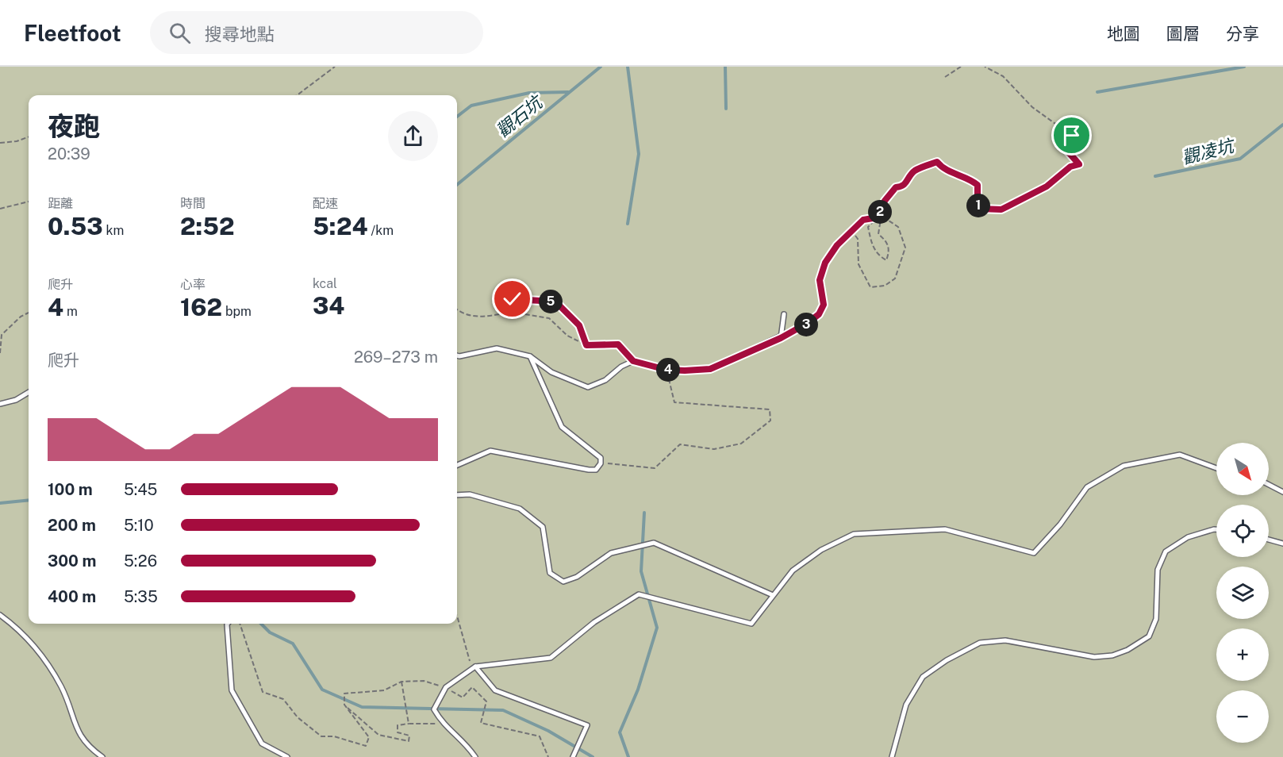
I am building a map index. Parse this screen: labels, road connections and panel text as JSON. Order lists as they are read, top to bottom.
{
  "water": ["觀石坑", "觀凌坑"],
  "north": "bottom right",
  "page": {
    "header": "Fleetfoot",
    "search": "搜尋地點",
    "nav": ["地圖", "圖層", "分享"],
    "heading": ["夜跑", "20:39"],
    "stats": [
      ["距離", "0.53 km"],
      ["時間", "2:52"],
      ["配速", "5:24 /km"],
      ["爬升", "4 m"],
      ["心率", "162 bpm"],
      ["kcal", "34"]
    ],
    "pins": [
      "1",
      "2",
      "5",
      "3",
      "4"
    ],
    "chart": ["爬升", "269–273 m"],
    "map_buttons": ["+", "−"],
    "list": [
      {
        "name": "100 m",
        "note": "5:45"
      },
      {
        "name": "200 m",
        "note": "5:10"
      },
      {
        "name": "300 m",
        "note": "5:26"
      },
      {
        "name": "400 m",
        "note": "5:35"
      }
    ]
  }
}
